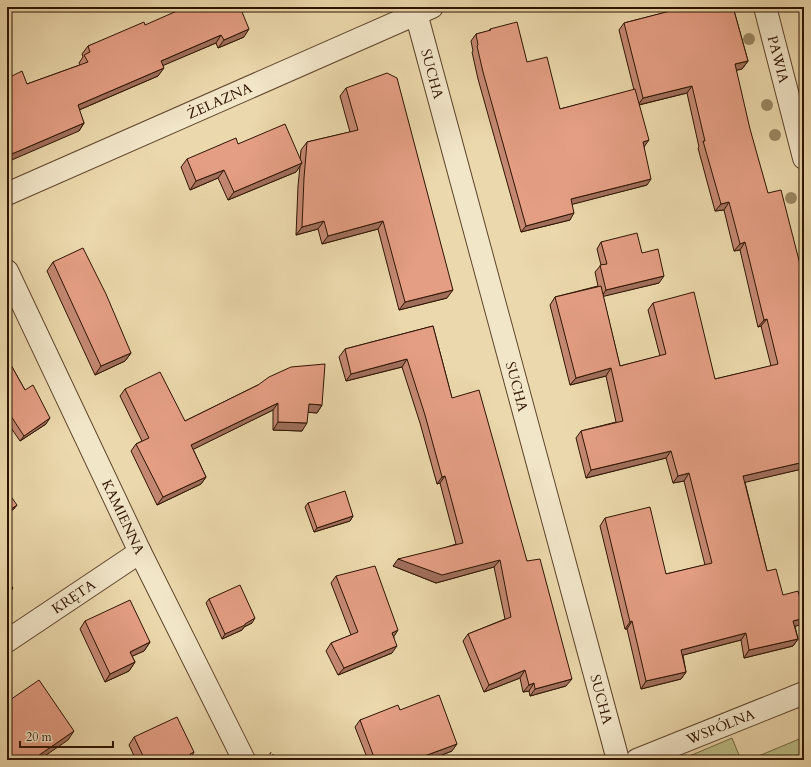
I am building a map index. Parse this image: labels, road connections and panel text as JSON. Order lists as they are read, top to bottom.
{
  "streets": {
    "street": [
      "PAWIA",
      "SUCHA",
      "ŻELAZNA",
      "KAMIENNA",
      "KRĘTA",
      "WSPÓLNA"
    ]
  },
  "crossings": [
    ["SUCHA", "ŻELAZNA"],
    ["KAMIENNA", "KRĘTA"]
  ],
  "scale_bar": "20 m"
}
